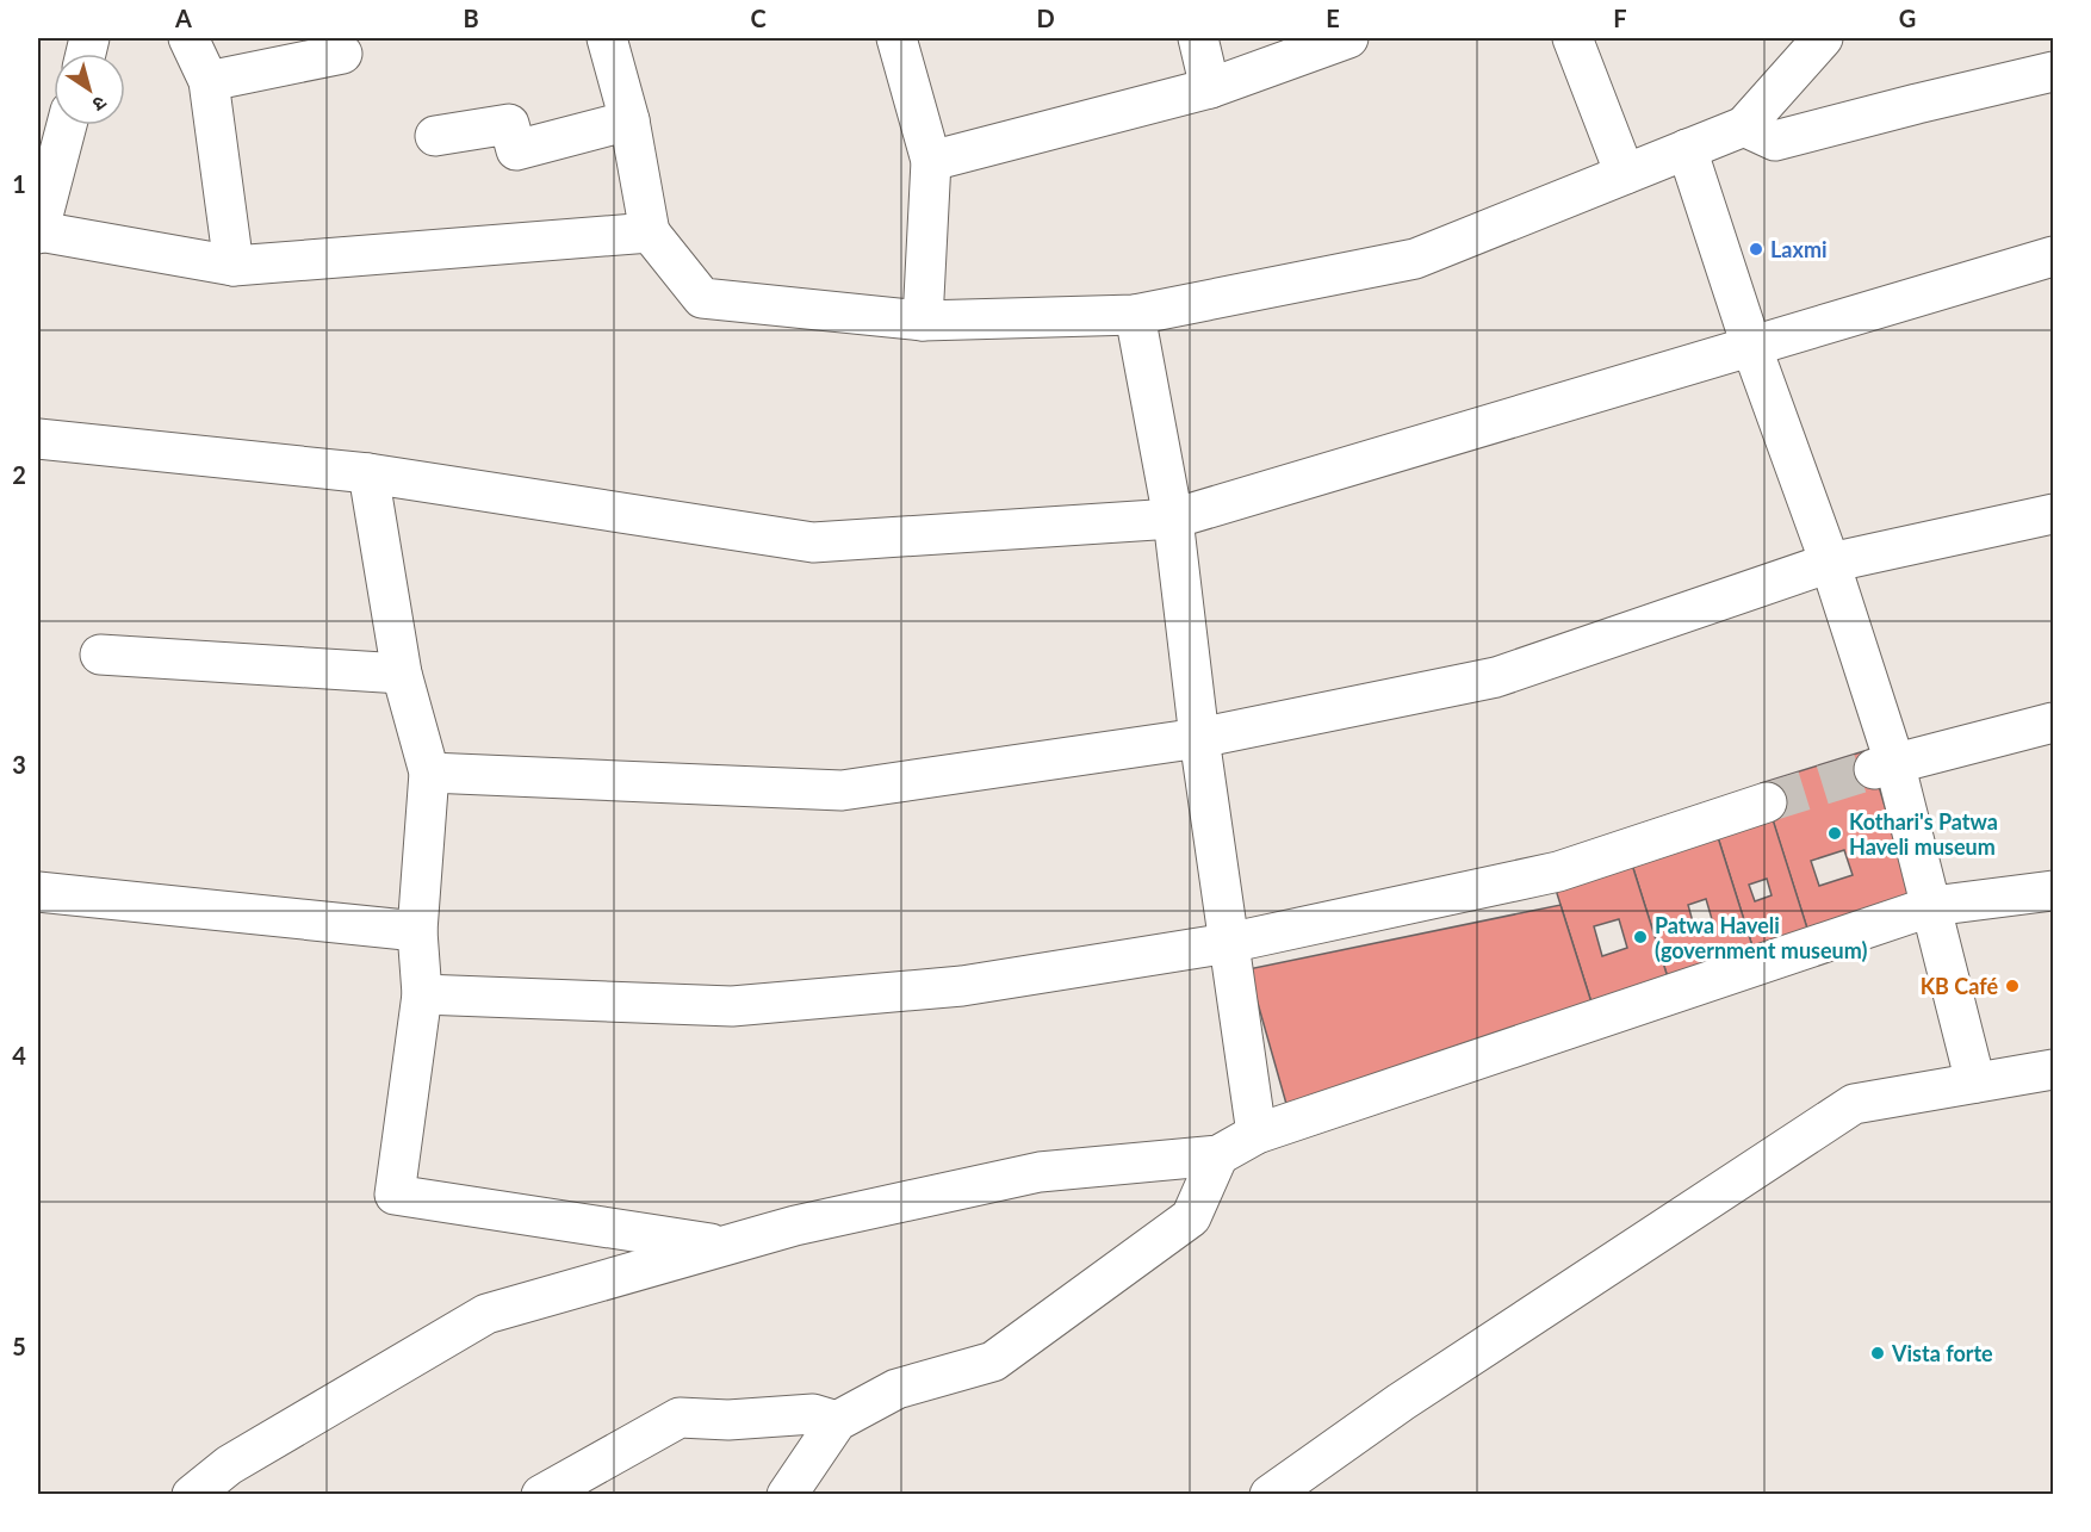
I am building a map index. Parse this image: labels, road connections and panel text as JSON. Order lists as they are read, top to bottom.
{
  "places": [
    "Laxmi",
    "Kothari's Patwa Haveli museum",
    "Patwa Haveli (government museum)",
    "KB Café",
    "Vista forte"
  ],
  "north": "bottom right",
  "grid": {
    "columns": [
      "A",
      "B",
      "C",
      "D",
      "E",
      "F",
      "G"
    ],
    "rows": [
      "1",
      "2",
      "3",
      "4",
      "5"
    ]
  }
}
